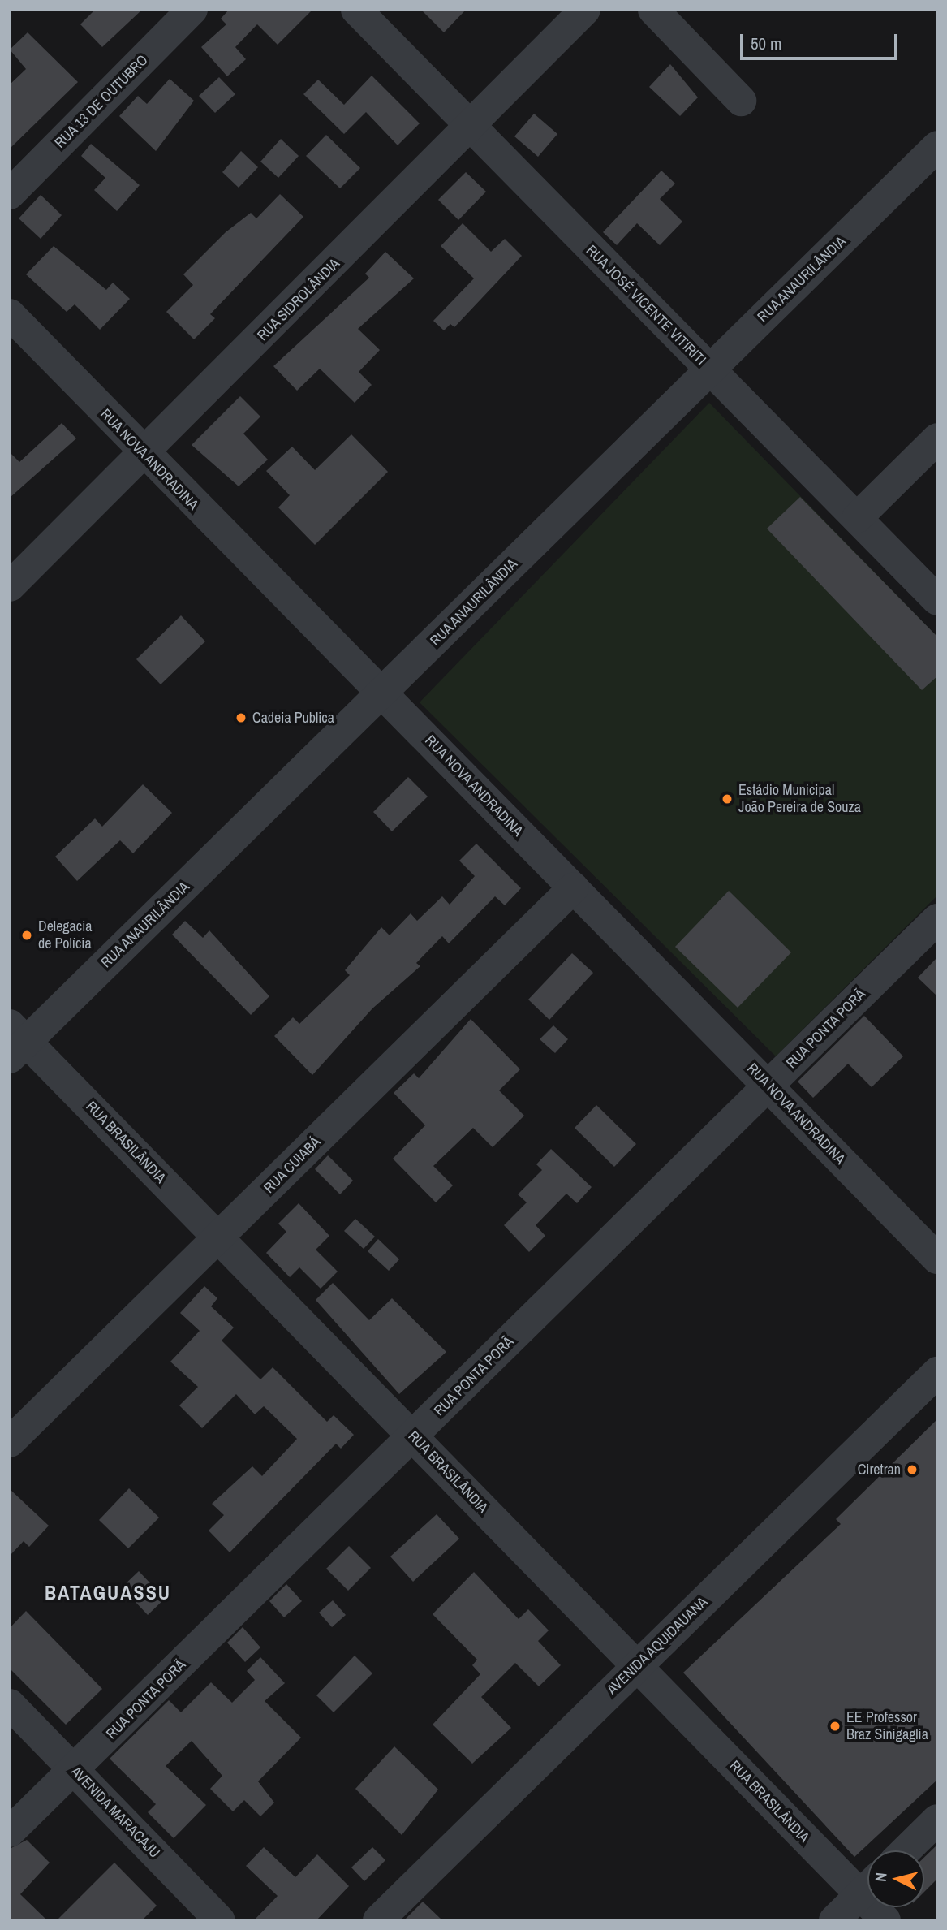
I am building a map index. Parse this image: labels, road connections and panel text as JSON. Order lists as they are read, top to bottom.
{
  "streets": {
    "street": [
      "RUA 13 DE OUTUBRO",
      "RUA ANAURILÂNDIA",
      "RUA SIDROLÂNDIA",
      "RUA JOSÉ VICENTE VITIRITI",
      "RUA NOVA ANDRADINA",
      "RUA PONTA PORÃ",
      "RUA BRASILÂNDIA",
      "RUA CUIABÁ",
      "AVENIDA AQUIDAUANA",
      "AVENIDA MARACAJU"
    ]
  },
  "crossings": [
    ["RUA ANAURILÂNDIA", "RUA JOSÉ VICENTE VITIRITI"],
    ["RUA ANAURILÂNDIA", "RUA NOVA ANDRADINA"],
    ["RUA ANAURILÂNDIA", "RUA BRASILÂNDIA"],
    ["RUA SIDROLÂNDIA", "RUA JOSÉ VICENTE VITIRITI"],
    ["RUA SIDROLÂNDIA", "RUA NOVA ANDRADINA"],
    ["RUA NOVA ANDRADINA", "RUA PONTA PORÃ"],
    ["RUA NOVA ANDRADINA", "RUA CUIABÁ"],
    ["RUA PONTA PORÃ", "RUA BRASILÂNDIA"],
    ["RUA PONTA PORÃ", "AVENIDA MARACAJU"],
    ["RUA BRASILÂNDIA", "RUA CUIABÁ"],
    ["RUA BRASILÂNDIA", "AVENIDA AQUIDAUANA"]
  ],
  "districts": ["BATAGUASSU"],
  "places": [
    "Cadeia Publica",
    "Estádio Municipal João Pereira de Souza",
    "Delegacia de Polícia",
    "Ciretran",
    "EE Professor Braz Sinigaglia"
  ],
  "scale_bar": "50 m",
  "north": "left"
}
